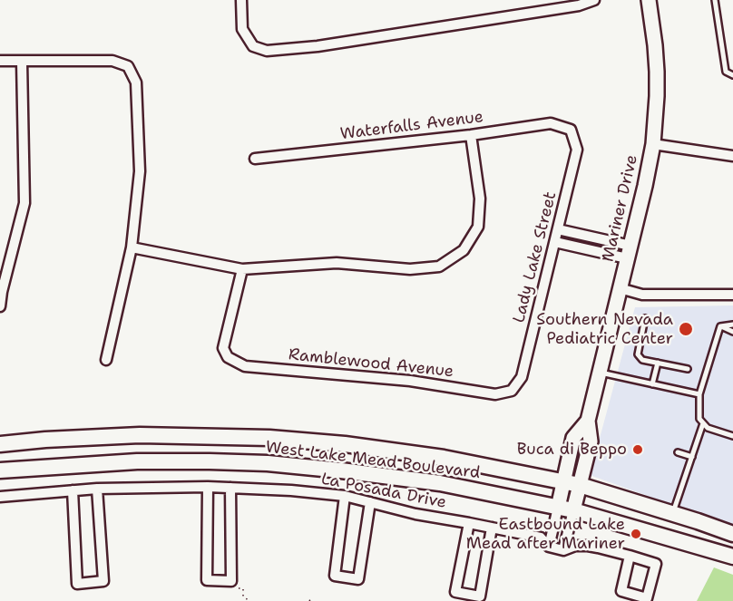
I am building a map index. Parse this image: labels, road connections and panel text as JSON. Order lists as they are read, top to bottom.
{
  "streets": {
    "main road": ["West Lake Mead Boulevard"],
    "street": [
      "Waterfalls Avenue",
      "Mariner Drive",
      "Lady Lake Street",
      "Ramblewood Avenue",
      "La Posada Drive"
    ]
  },
  "crossings": [
    ["Waterfalls Avenue", "Lady Lake Street"],
    ["Mariner Drive", "West Lake Mead Boulevard"],
    ["Mariner Drive", "La Posada Drive"],
    ["Lady Lake Street", "Ramblewood Avenue"]
  ],
  "places": ["Southern Nevada Pediatric Center", "Buca di Beppo", "Eastbound Lake Mead after Mariner"]
}
